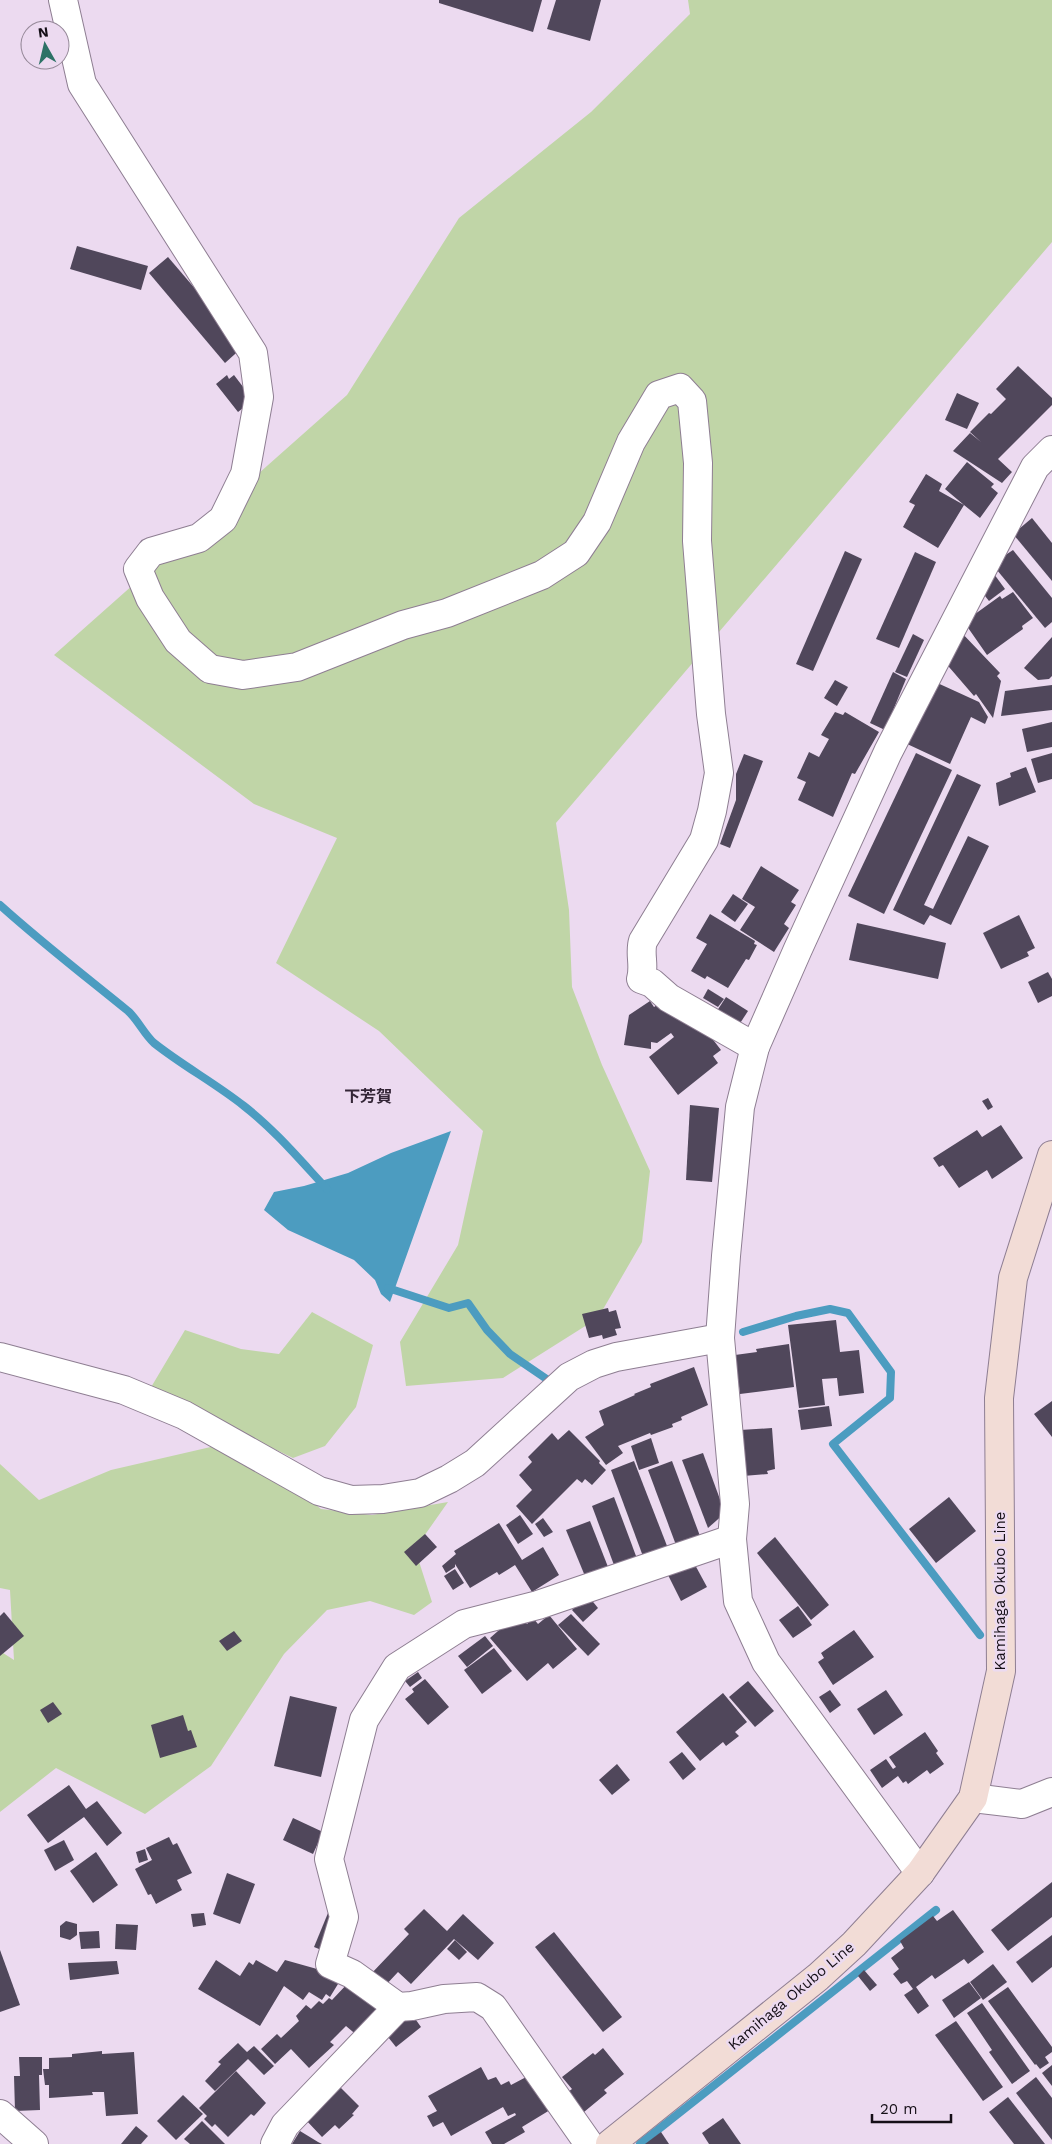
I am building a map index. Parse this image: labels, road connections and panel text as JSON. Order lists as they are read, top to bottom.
{
  "streets": {
    "main road": ["Kamihaga Okubo Line"]
  },
  "districts": ["下芳賀"],
  "scale_bar": "20 m",
  "north": "top"
}
